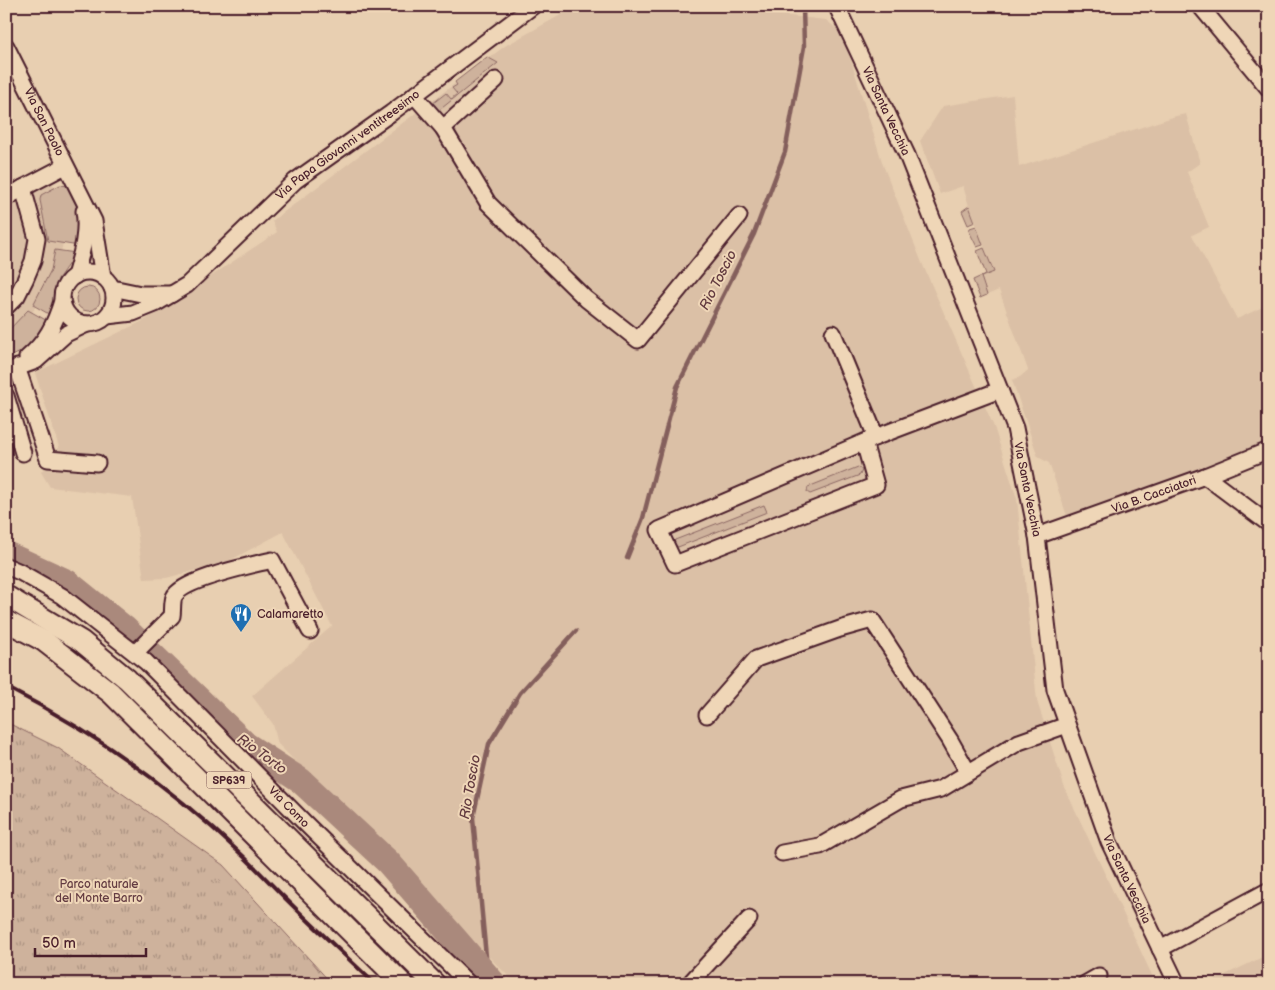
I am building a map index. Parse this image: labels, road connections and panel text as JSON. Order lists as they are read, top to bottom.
{
  "streets": {
    "main road": ["SP639"],
    "street": [
      "Via Santa Vecchia",
      "Via San Paolo",
      "Via Papa Giovanni ventitreesimo",
      "Via B. Cacciatori",
      "Via Como"
    ]
  },
  "crossings": [
    ["Via Santa Vecchia", "Via B. Cacciatori"],
    ["Via San Paolo", "Via Papa Giovanni ventitreesimo"]
  ],
  "water": ["Rio Toscio", "Rio Torto"],
  "parks": ["Parco naturale del Monte Barro"],
  "places": {
    "restaurant": ["Calamaretto"]
  },
  "scale_bar": "50 m"
}
